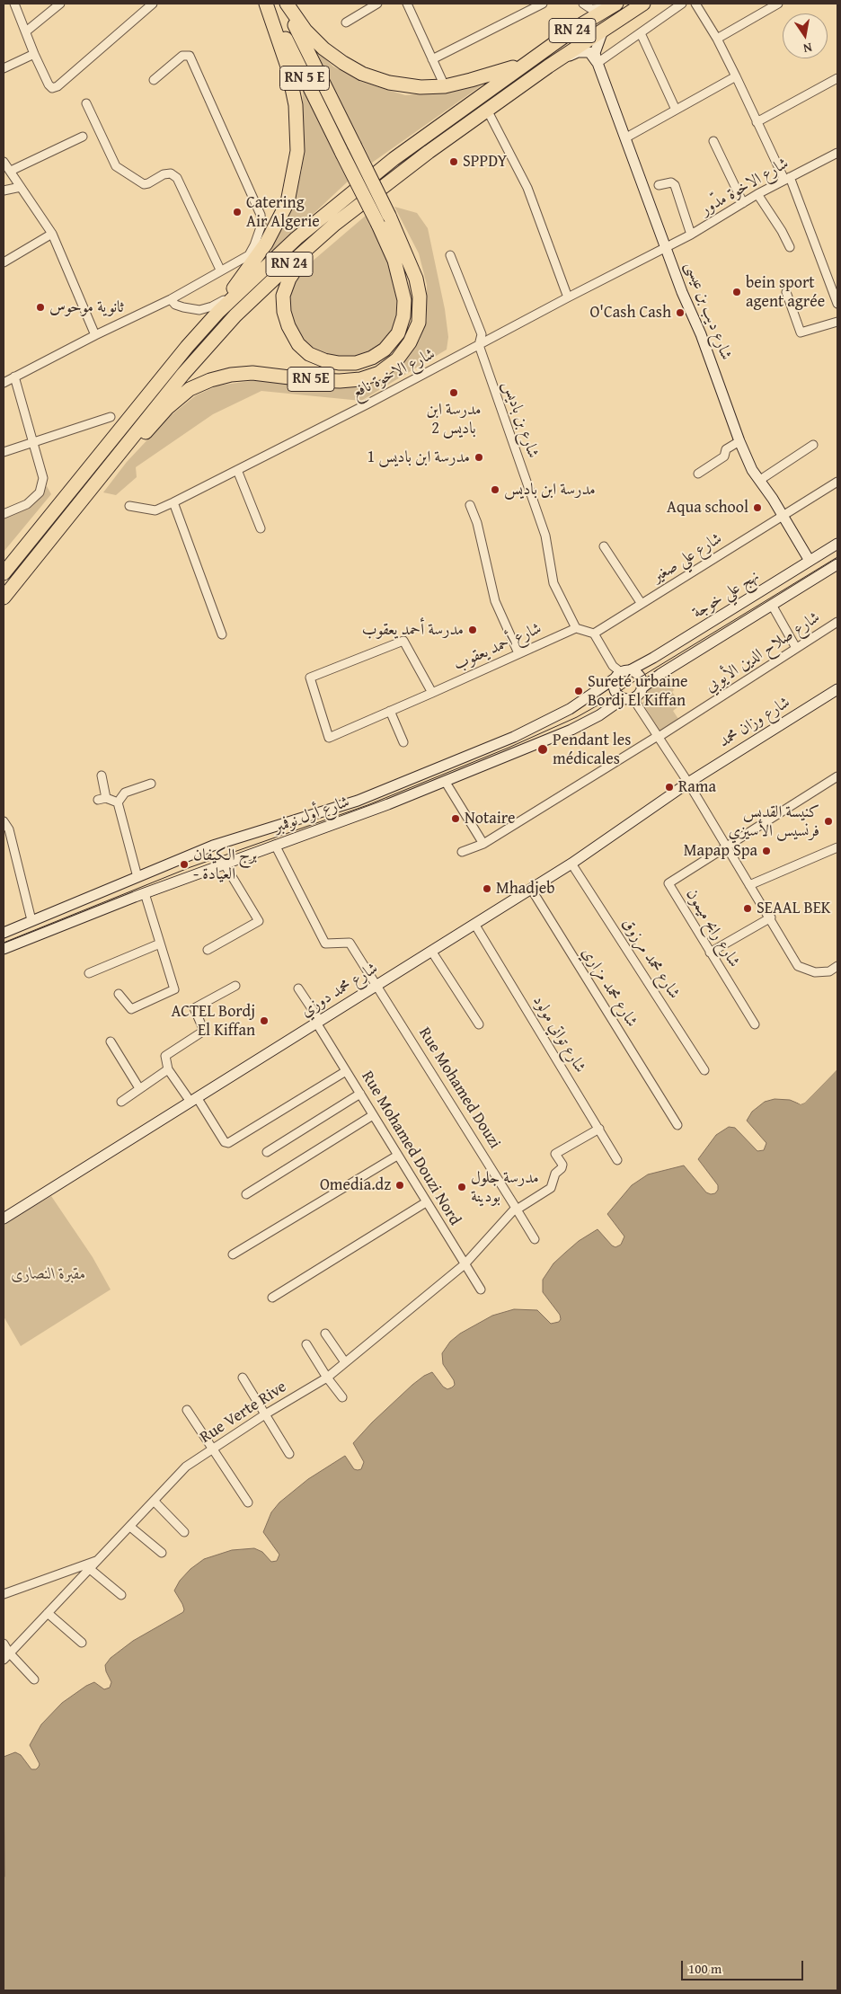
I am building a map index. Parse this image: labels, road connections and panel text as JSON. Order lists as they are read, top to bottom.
{
  "streets": {
    "highway": ["RN 24", "RN 5 E", "RN 5E"],
    "main road": [
      "شارع ديب بن عيسى",
      "نهج علي خوجة",
      "شارع وزان محمد",
      "شارع أول نوفمبر",
      "شارع محمد دوزي"
    ],
    "street": [
      "شارع الاخوة مدّور",
      "شارع الاخوة نافع",
      "شارع بن باديس",
      "شارع علي صغير",
      "شارع أحمد يعقوب",
      "شارع صلاح الدين الأيوبي",
      "شارع رابح ميمون",
      "شارع محمد مرزوق",
      "شارع محمد مزاري",
      "شارع تواتي مولود",
      "Rue Mohamed Douzi",
      "Rue Mohamed Douzi Nord",
      "Rue Verte Rive"
    ]
  },
  "crossings": [
    ["RN 24", "RN 5E"],
    ["RN 5 E", "RN 5E"],
    ["شارع الاخوة مدّور", "شارع ديب بن عيسى"],
    ["شارع الاخوة مدّور", "شارع الاخوة نافع"],
    ["شارع ديب بن عيسى", "شارع الاخوة نافع"],
    ["شارع ديب بن عيسى", "شارع علي صغير"],
    ["شارع ديب بن عيسى", "نهج علي خوجة"],
    ["شارع الاخوة نافع", "شارع بن باديس"],
    ["شارع بن باديس", "شارع أحمد يعقوب"],
    ["نهج علي خوجة", "شارع أول نوفمبر"],
    ["شارع وزان محمد", "شارع محمد دوزي"],
    ["شارع أول نوفمبر", "Rue Mohamed Douzi"],
    ["شارع محمد مرزوق", "شارع محمد دوزي"],
    ["شارع محمد مزاري", "شارع محمد دوزي"],
    ["شارع محمد دوزي", "شارع تواتي مولود"],
    ["شارع محمد دوزي", "Rue Mohamed Douzi"],
    ["شارع محمد دوزي", "Rue Mohamed Douzi Nord"],
    ["شارع تواتي مولود", "Rue Verte Rive"],
    ["Rue Mohamed Douzi", "Rue Verte Rive"],
    ["Rue Mohamed Douzi Nord", "Rue Verte Rive"]
  ],
  "parks": ["مقبرة النصارى"],
  "places": [
    "SPPDY",
    "Catering Air Algerie",
    "bein sport agent agrée",
    "ثانوية موحوس",
    "O'Cash Cash",
    "مدرسة ابن باديس 2",
    "مدرسة ابن باديس 1",
    "مدرسة ابن باديس",
    "Aqua school",
    "مدرسة أحمد يعقوب",
    "Sureté urbaine Bordj El Kiffan",
    "Pendant les médicales",
    "Rama",
    "Notaire",
    "كنيسة القديس فرنسيس الأسيزي",
    "Mapap Spa",
    "برج الكيفان - العيادة",
    "Mhadjeb",
    "SEAAL BEK",
    "ACTEL Bordj El Kiffan",
    "Omedia.dz",
    "مدرسة جلول بودينة"
  ],
  "scale_bar": "100 m",
  "north": "bottom"
}
